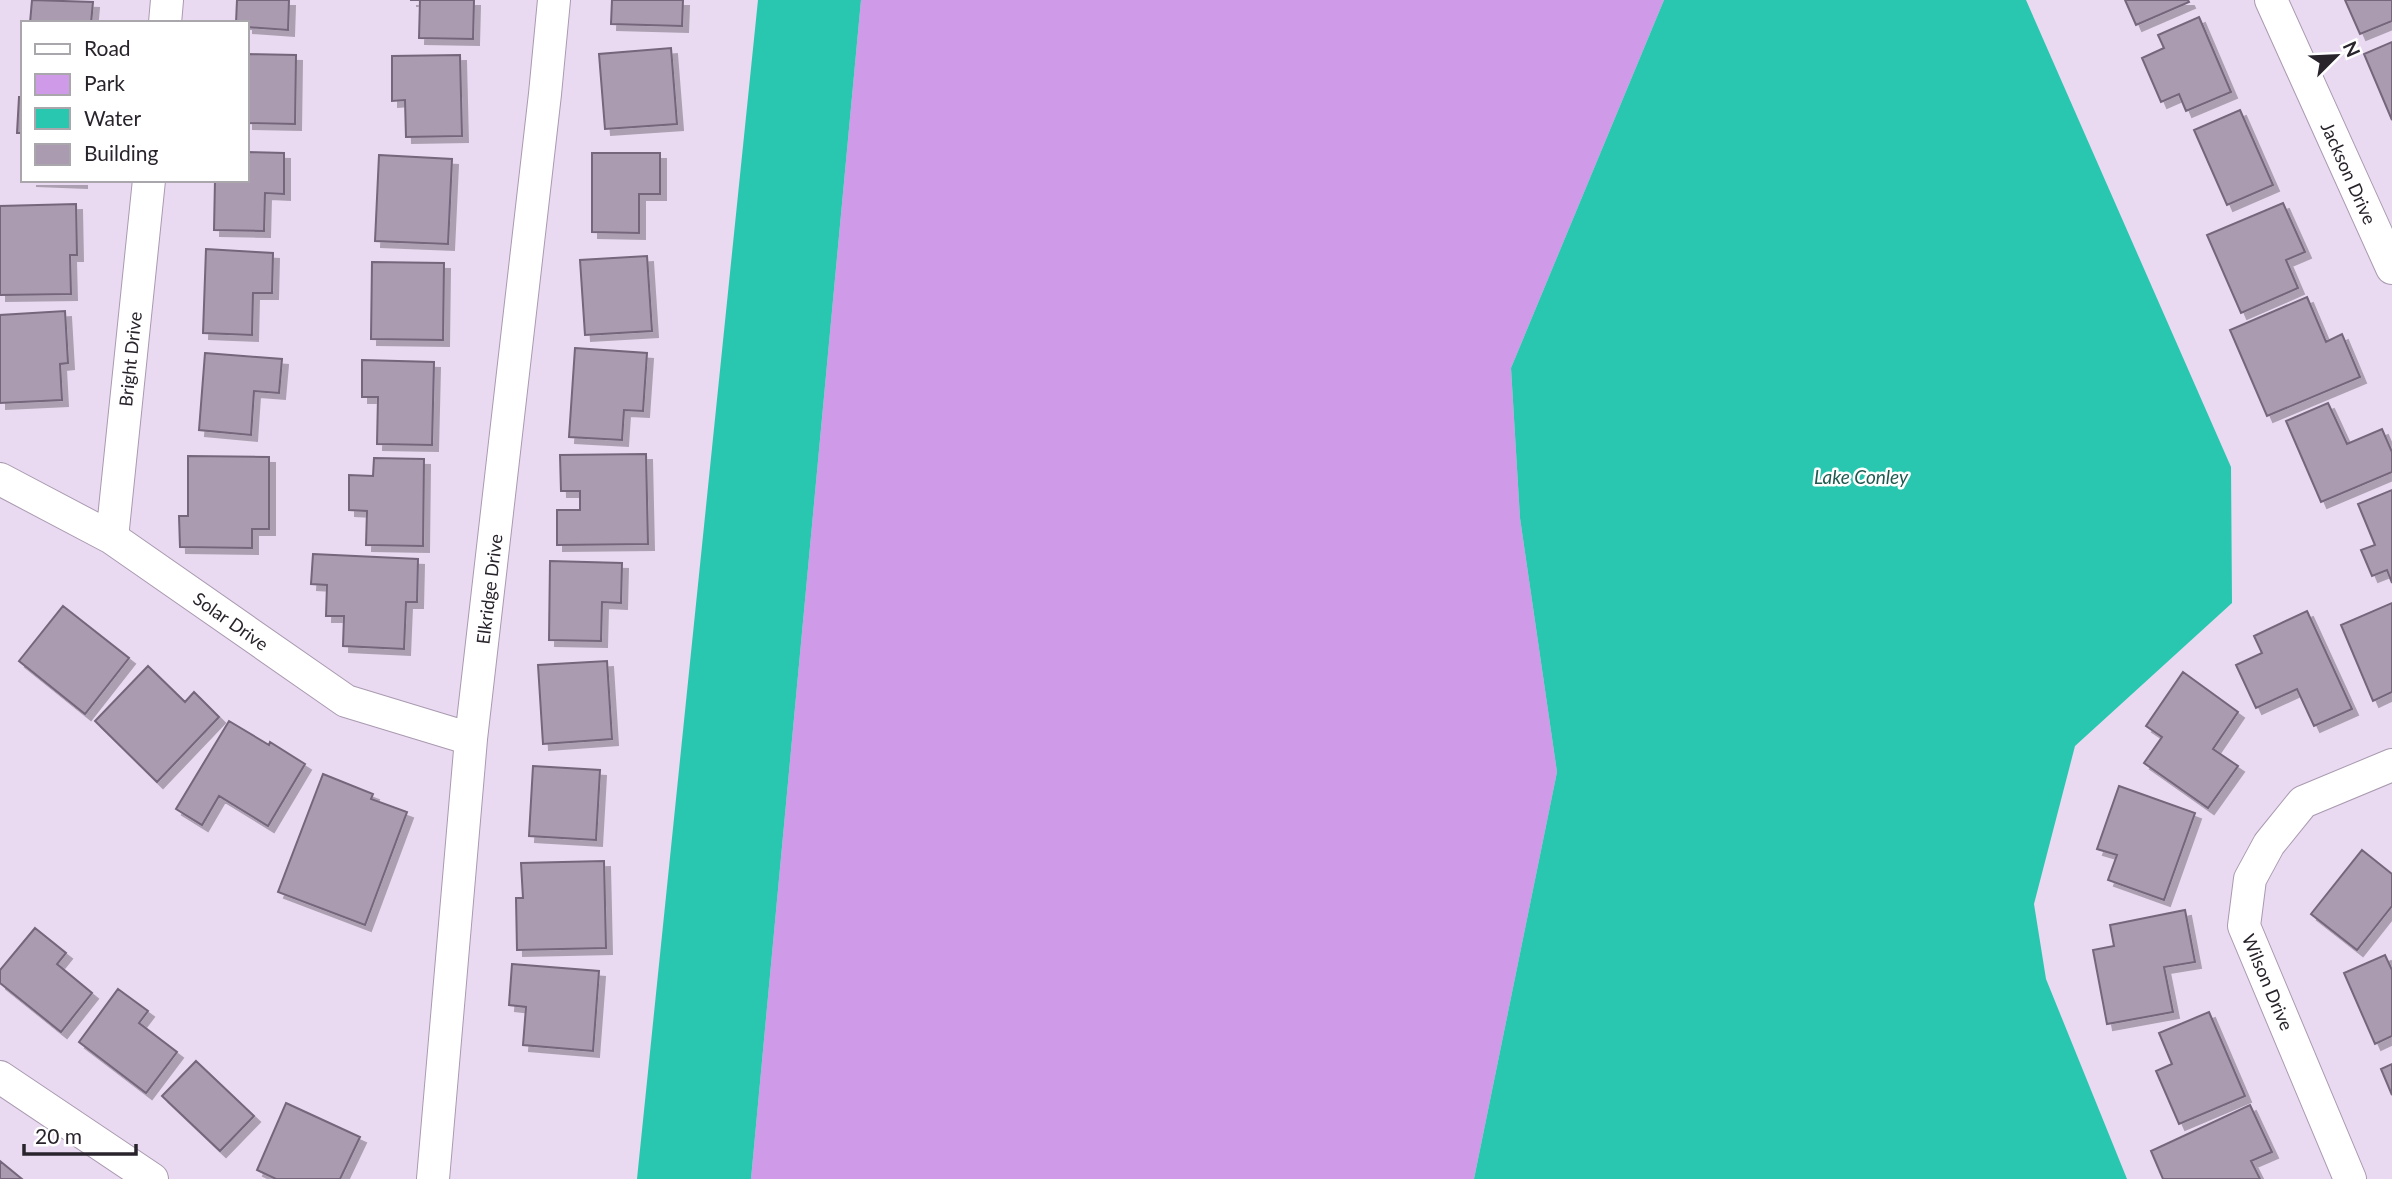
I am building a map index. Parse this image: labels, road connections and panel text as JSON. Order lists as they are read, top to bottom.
{
  "streets": {
    "street": [
      "Jackson Drive",
      "Bright Drive",
      "Elkridge Drive",
      "Solar Drive",
      "Wilson Drive"
    ]
  },
  "crossings": [
    ["Bright Drive", "Solar Drive"],
    ["Elkridge Drive", "Solar Drive"]
  ],
  "water": ["Lake Conley"],
  "legend": [
    "Road",
    "Park",
    "Water",
    "Building"
  ],
  "scale_bar": "20 m",
  "north": "top right"
}
